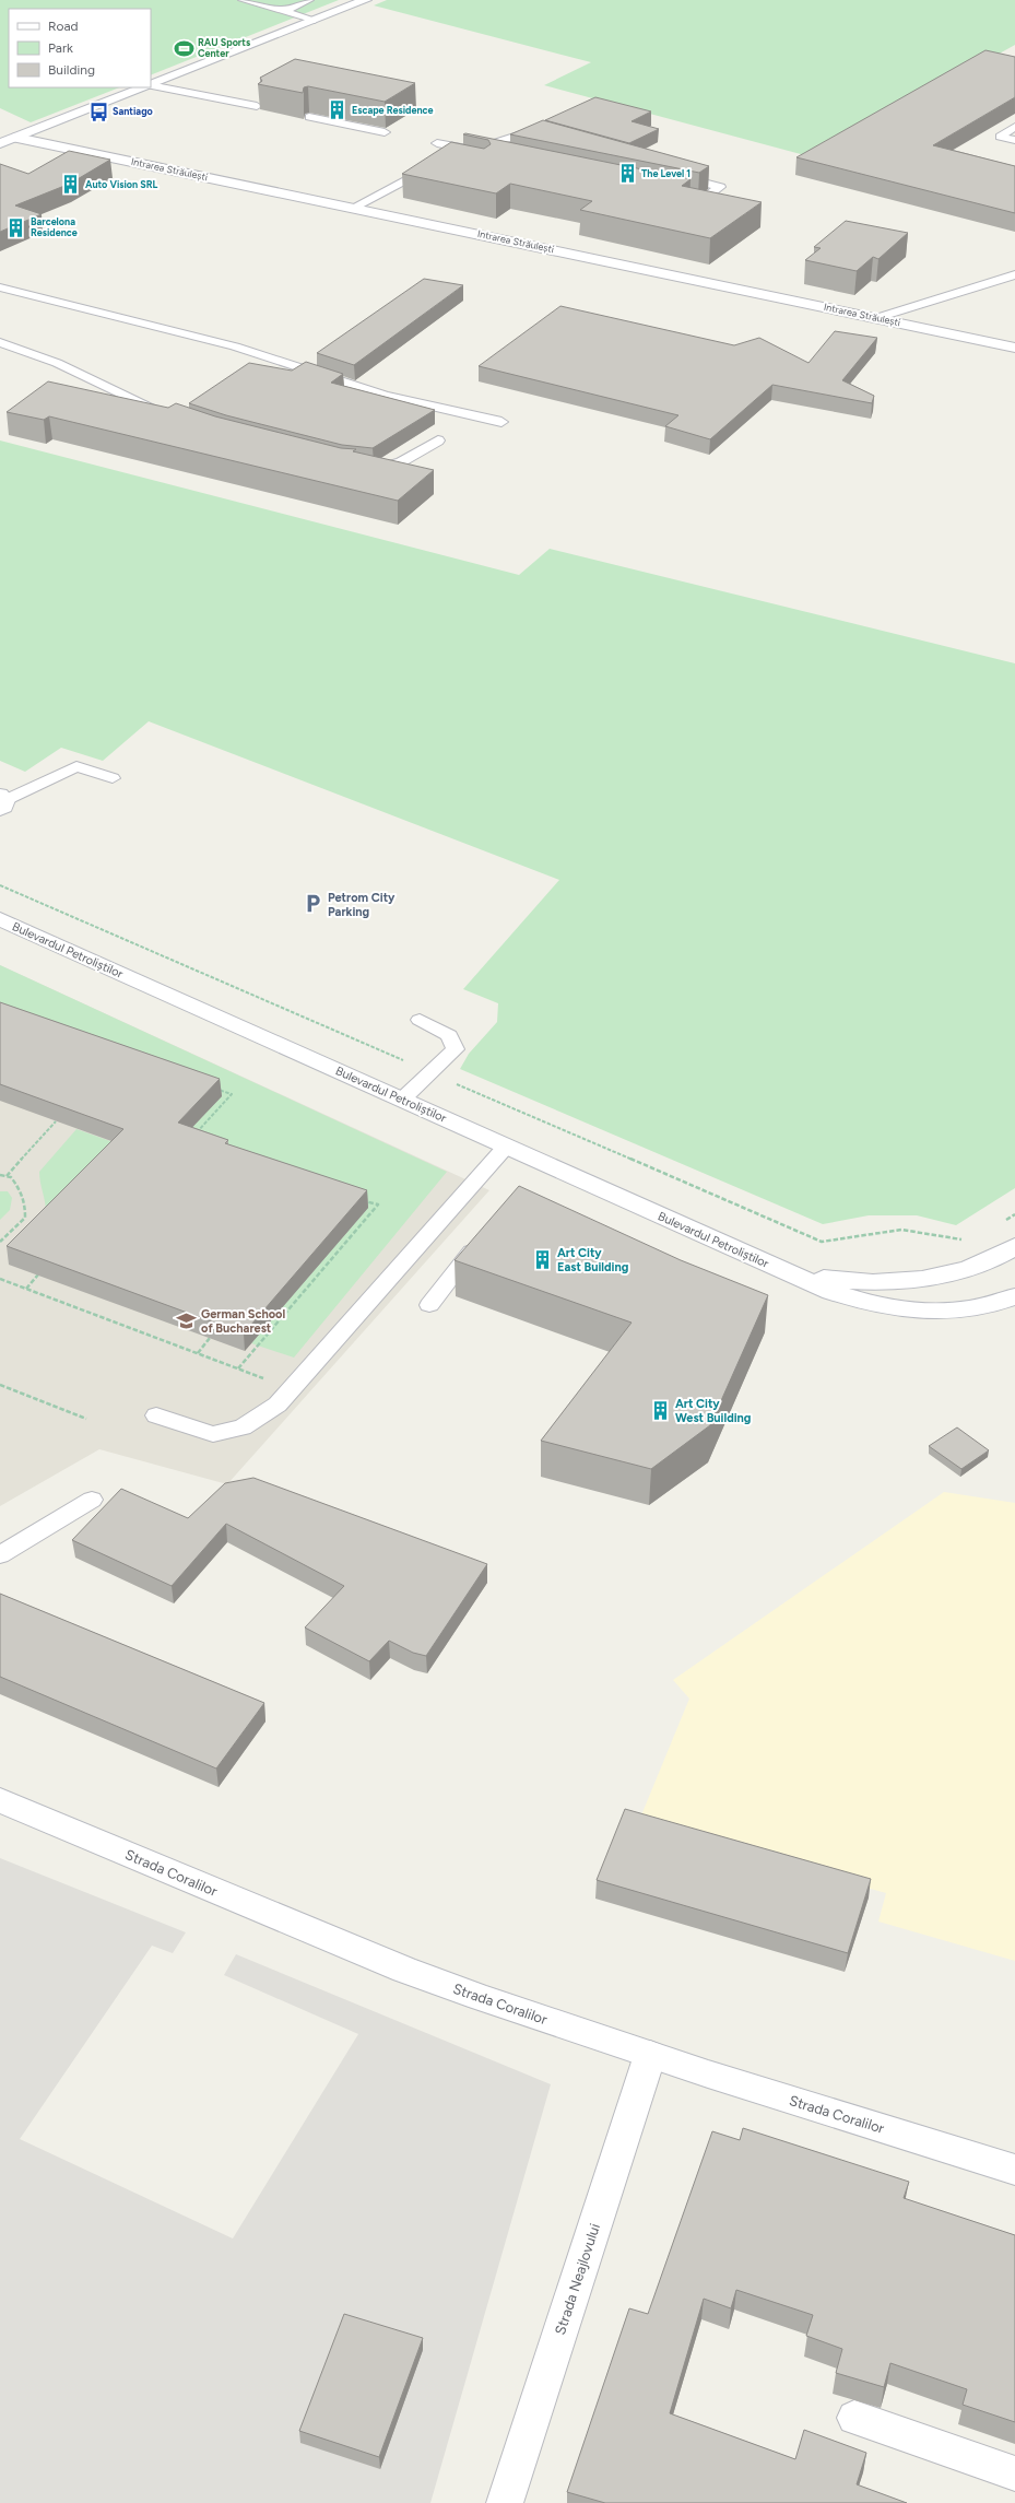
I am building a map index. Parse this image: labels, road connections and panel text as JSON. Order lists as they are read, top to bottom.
{
  "streets": {
    "street": [
      "Intrarea Străulești",
      "Bulevardul Petroliștilor",
      "Strada Coralilor",
      "Strada Neajlovului"
    ]
  },
  "crossings": [
    ["Strada Coralilor", "Strada Neajlovului"]
  ],
  "places": {
    "sports": ["RAU Sports Center"],
    "building": [
      "Escape Residence",
      "The Level 1",
      "Auto Vision SRL",
      "Barcelona Residence",
      "Art City East Building",
      "Art City West Building"
    ],
    "bus stop": ["Santiago"],
    "parking": ["Petrom City Parking"],
    "school or university": ["German School of Bucharest"]
  },
  "legend": ["Road", "Park", "Building"]
}
